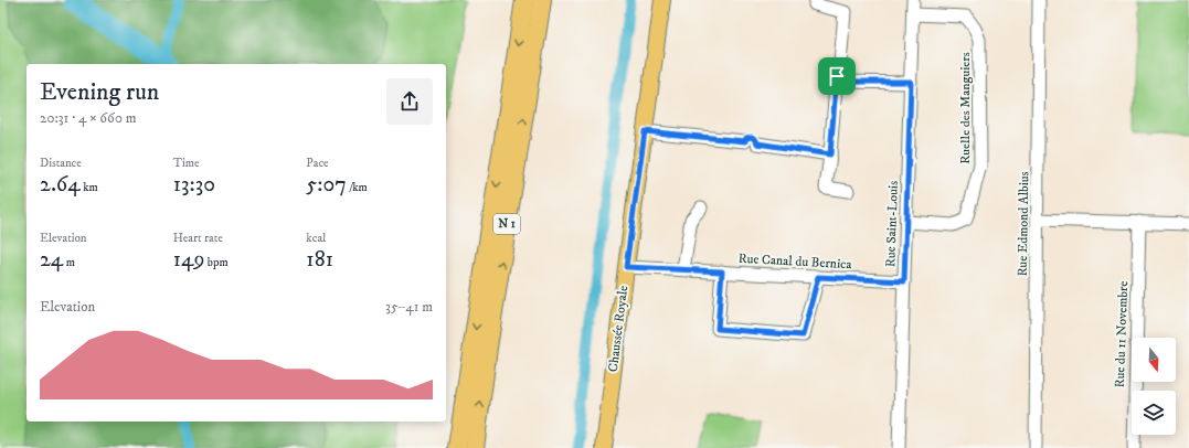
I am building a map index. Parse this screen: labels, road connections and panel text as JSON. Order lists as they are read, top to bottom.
{
  "streets": {
    "highway": ["N 1"],
    "main road": ["Chaussée Royale"],
    "street": [
      "Ruelle des Manguiers",
      "Rue Saint-Louis",
      "Rue Edmond Albius",
      "Rue Canal du Bernica",
      "Rue du 11 Novembre"
    ]
  },
  "crossings": [
    ["Ruelle des Manguiers", "Rue Saint-Louis"],
    ["Rue Saint-Louis", "Rue Canal du Bernica"],
    ["Rue Canal du Bernica", "Chaussée Royale"]
  ],
  "north": "bottom",
  "page": {
    "heading": ["Evening run", "20:31 · 4 × 660 m"],
    "stats": [
      ["Distance", "2.64 km"],
      ["Time", "13:30"],
      ["Pace", "5:07 /km"],
      ["Elevation", "24 m"],
      ["Heart rate", "149 bpm"],
      ["kcal", "181"]
    ],
    "chart": ["Elevation", "35–41 m"]
  }
}
